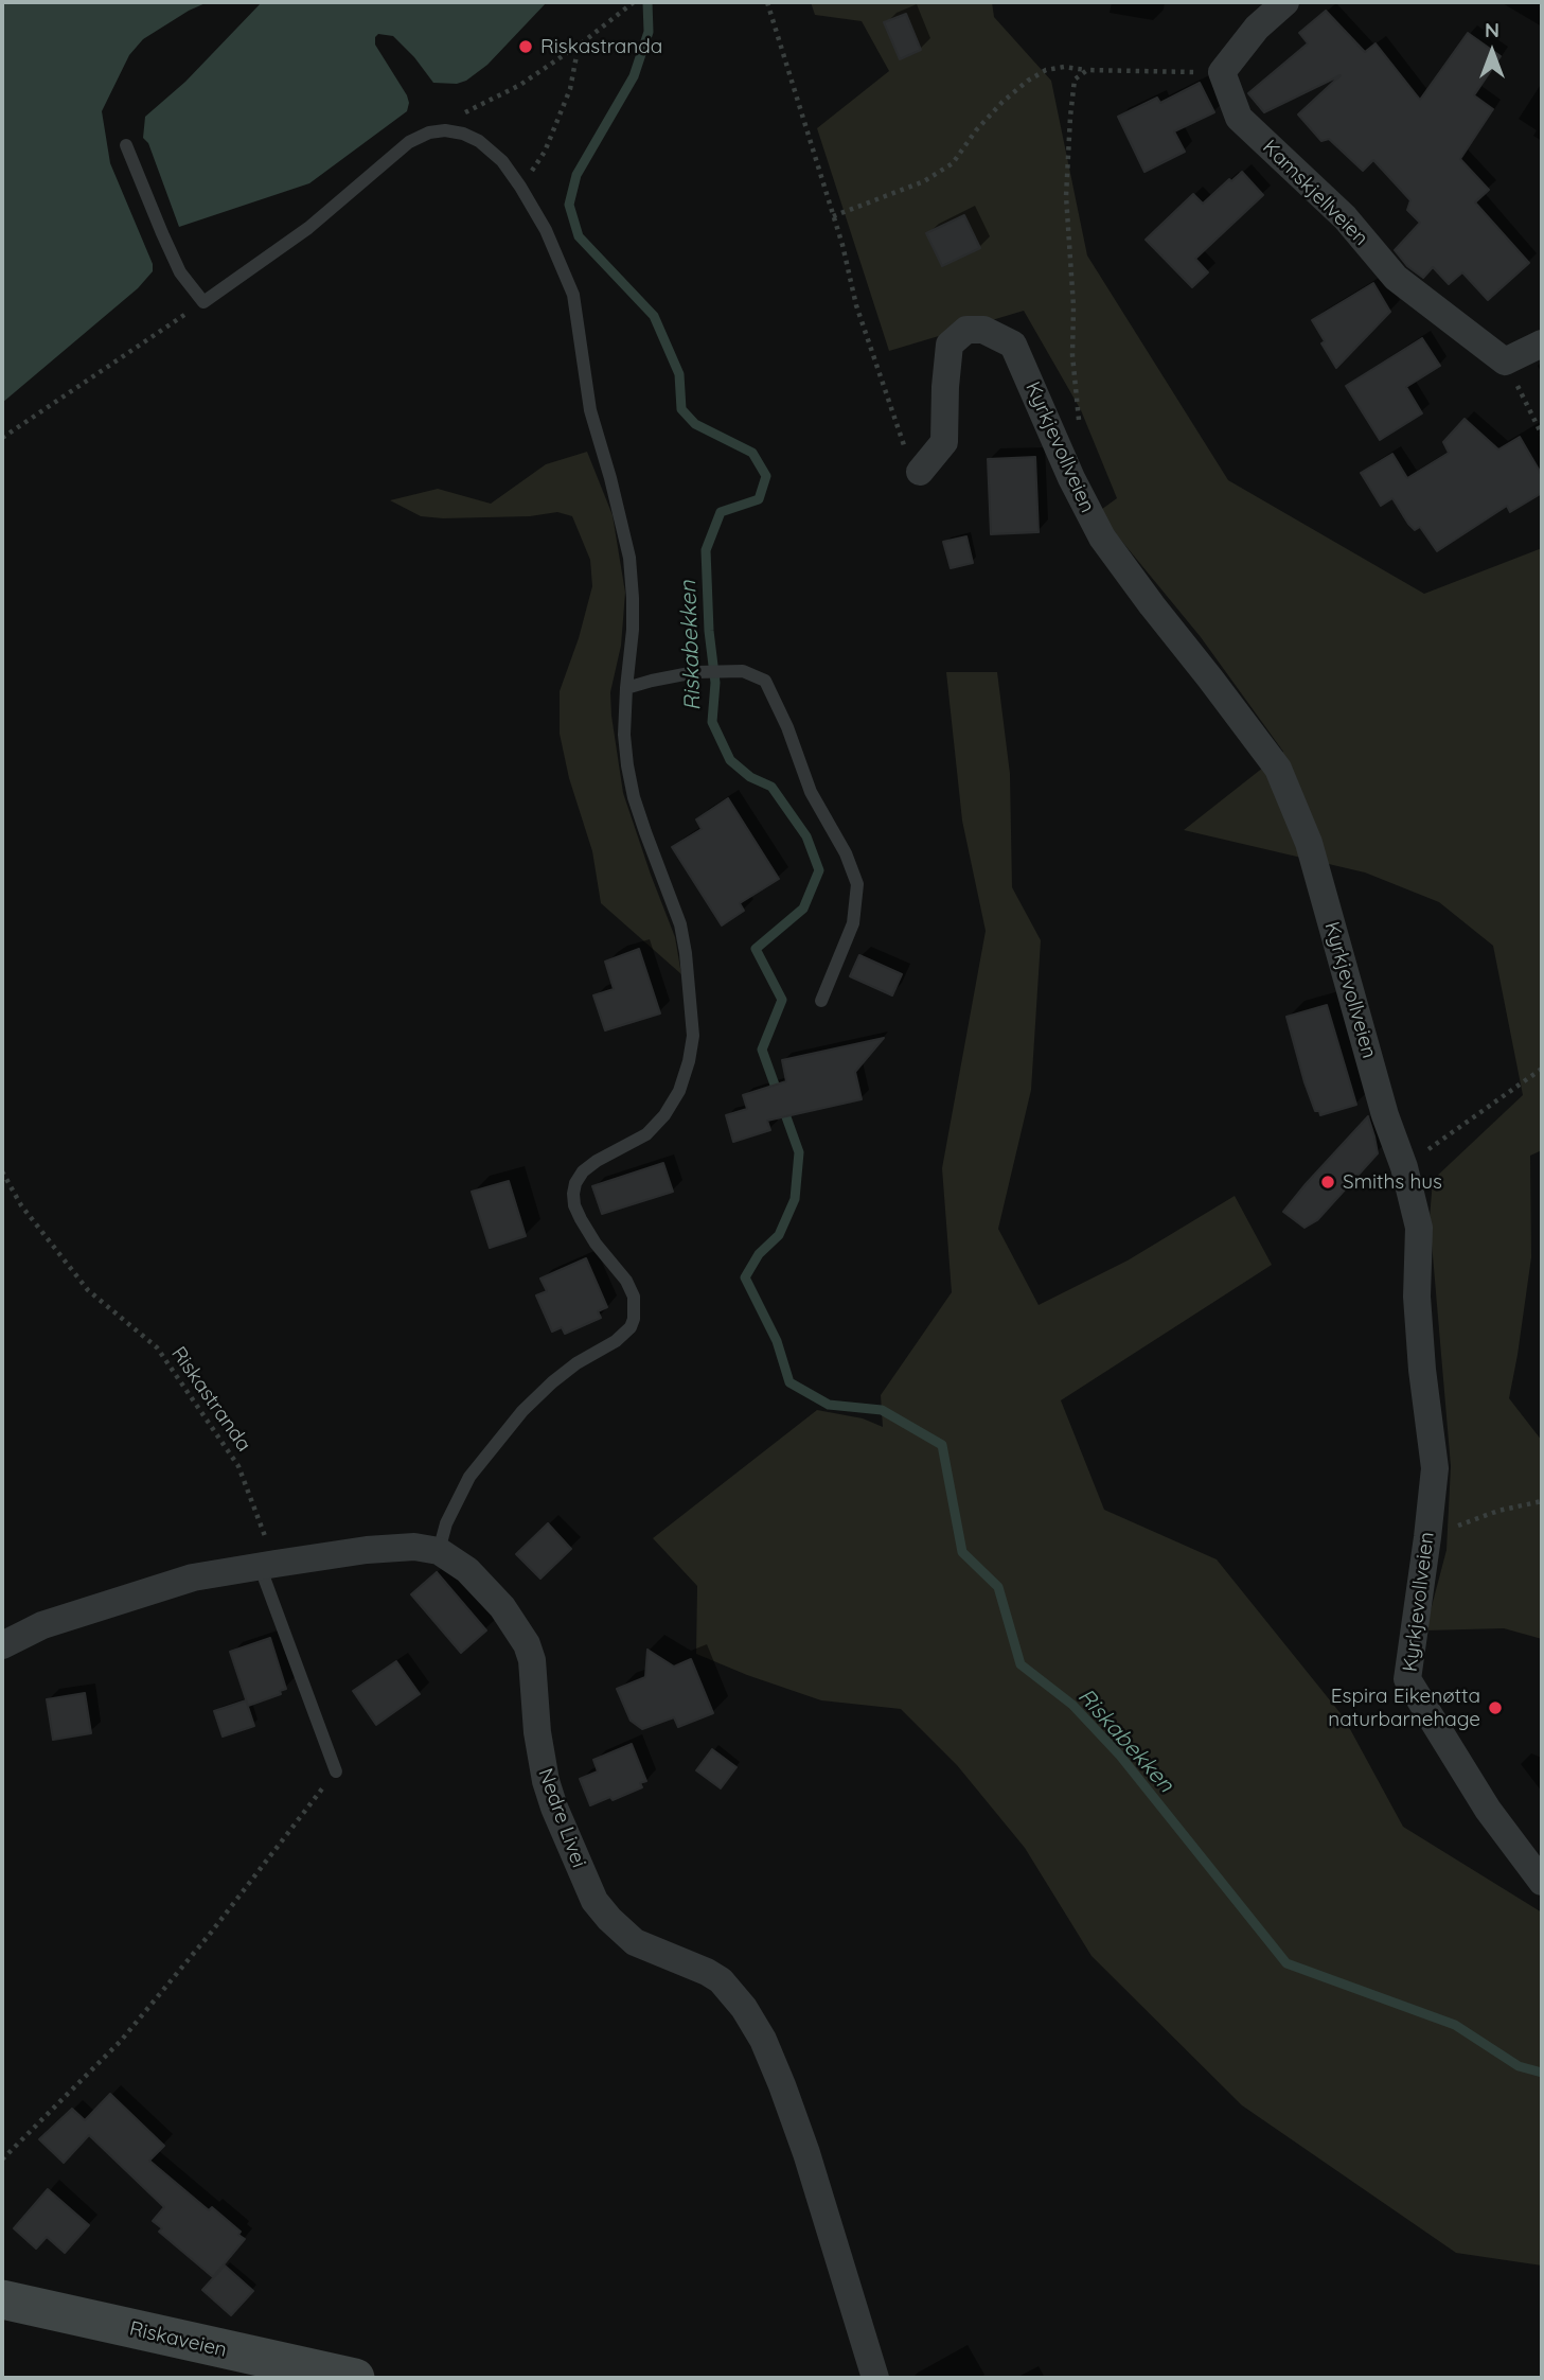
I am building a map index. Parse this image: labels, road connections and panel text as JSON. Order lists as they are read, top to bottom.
{
  "streets": {
    "main road": ["Riskaveien"],
    "street": ["Kamskjellveien", "Kyrkjevollveien", "Nedre Livei"],
    "path": ["Riskastranda"]
  },
  "crossings": [
    ["Riskastranda", "Nedre Livei"]
  ],
  "water": ["Riskabekken"],
  "places": ["Riskastranda", "Smiths hus", "Espira Eikenøtta naturbarnehage"],
  "north": "top"
}
